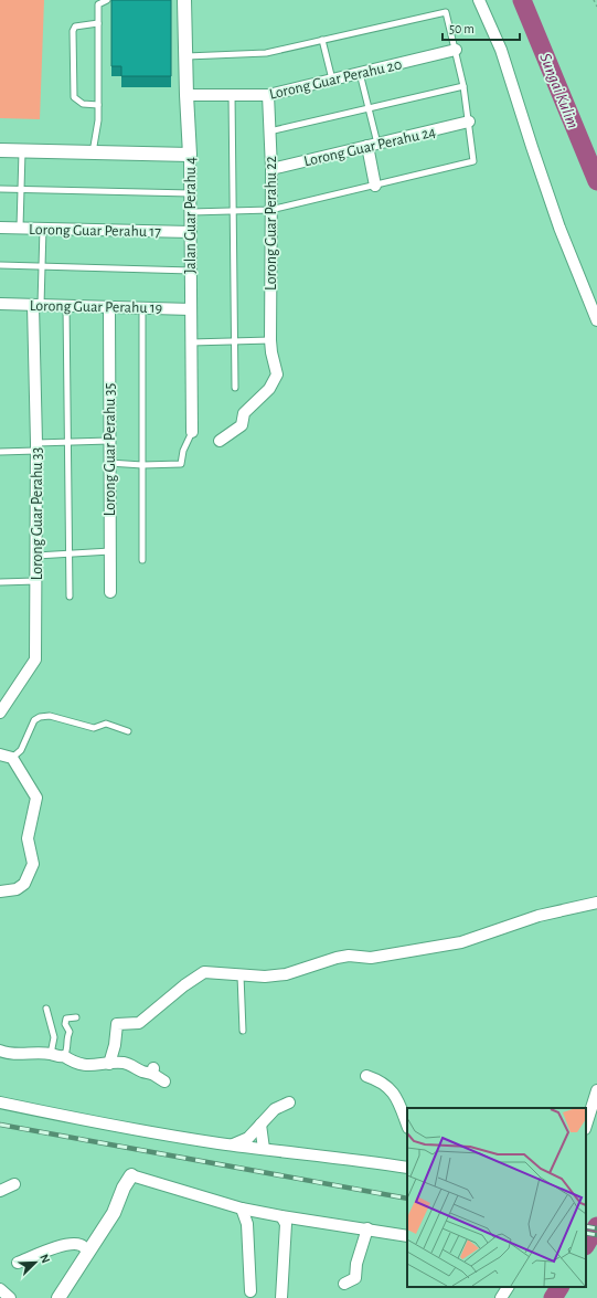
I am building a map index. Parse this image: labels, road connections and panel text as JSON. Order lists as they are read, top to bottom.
{
  "streets": {
    "street": [
      "Lorong Guar Perahu 20",
      "Lorong Guar Perahu 24",
      "Jalan Guar Perahu 4",
      "Lorong Guar Perahu 22",
      "Lorong Guar Perahu 17",
      "Lorong Guar Perahu 19",
      "Lorong Guar Perahu 35",
      "Lorong Guar Perahu 33"
    ]
  },
  "crossings": [
    ["Lorong Guar Perahu 20", "Jalan Guar Perahu 4"],
    ["Lorong Guar Perahu 20", "Lorong Guar Perahu 22"],
    ["Lorong Guar Perahu 24", "Lorong Guar Perahu 22"],
    ["Jalan Guar Perahu 4", "Lorong Guar Perahu 17"],
    ["Jalan Guar Perahu 4", "Lorong Guar Perahu 19"],
    ["Lorong Guar Perahu 19", "Lorong Guar Perahu 35"],
    ["Lorong Guar Perahu 19", "Lorong Guar Perahu 33"]
  ],
  "water": ["Sungai Kulim"],
  "scale_bar": "50 m",
  "north": "top right"
}
